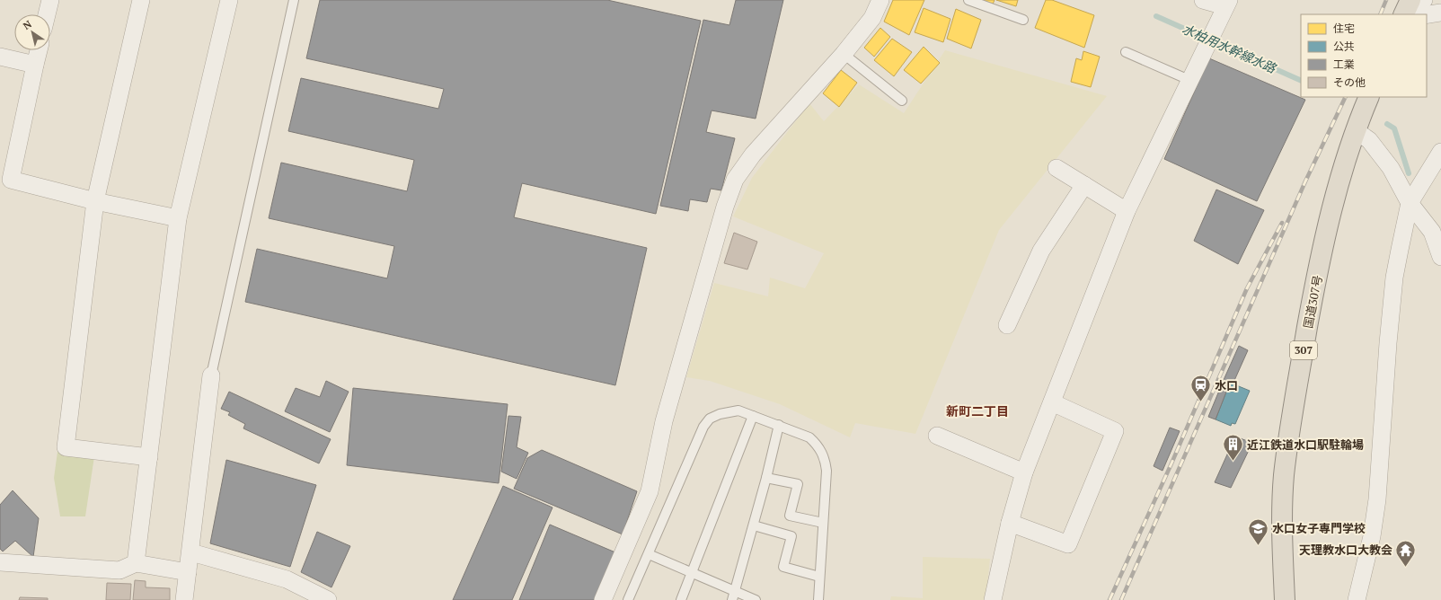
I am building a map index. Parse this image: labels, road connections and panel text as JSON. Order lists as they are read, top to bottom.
{
  "streets": {
    "highway": ["国道307号", "307"]
  },
  "districts": ["新町二丁目"],
  "water": ["水柏用水幹線水路"],
  "places": {
    "station": ["水口"],
    "building": ["近江鉄道水口駅駐輪場"],
    "school or university": ["水口女子専門学校"],
    "temple": ["天理教水口大教会"]
  },
  "legend": [
    "住宅",
    "公共",
    "工業",
    "その他"
  ],
  "north": "top left"
}
